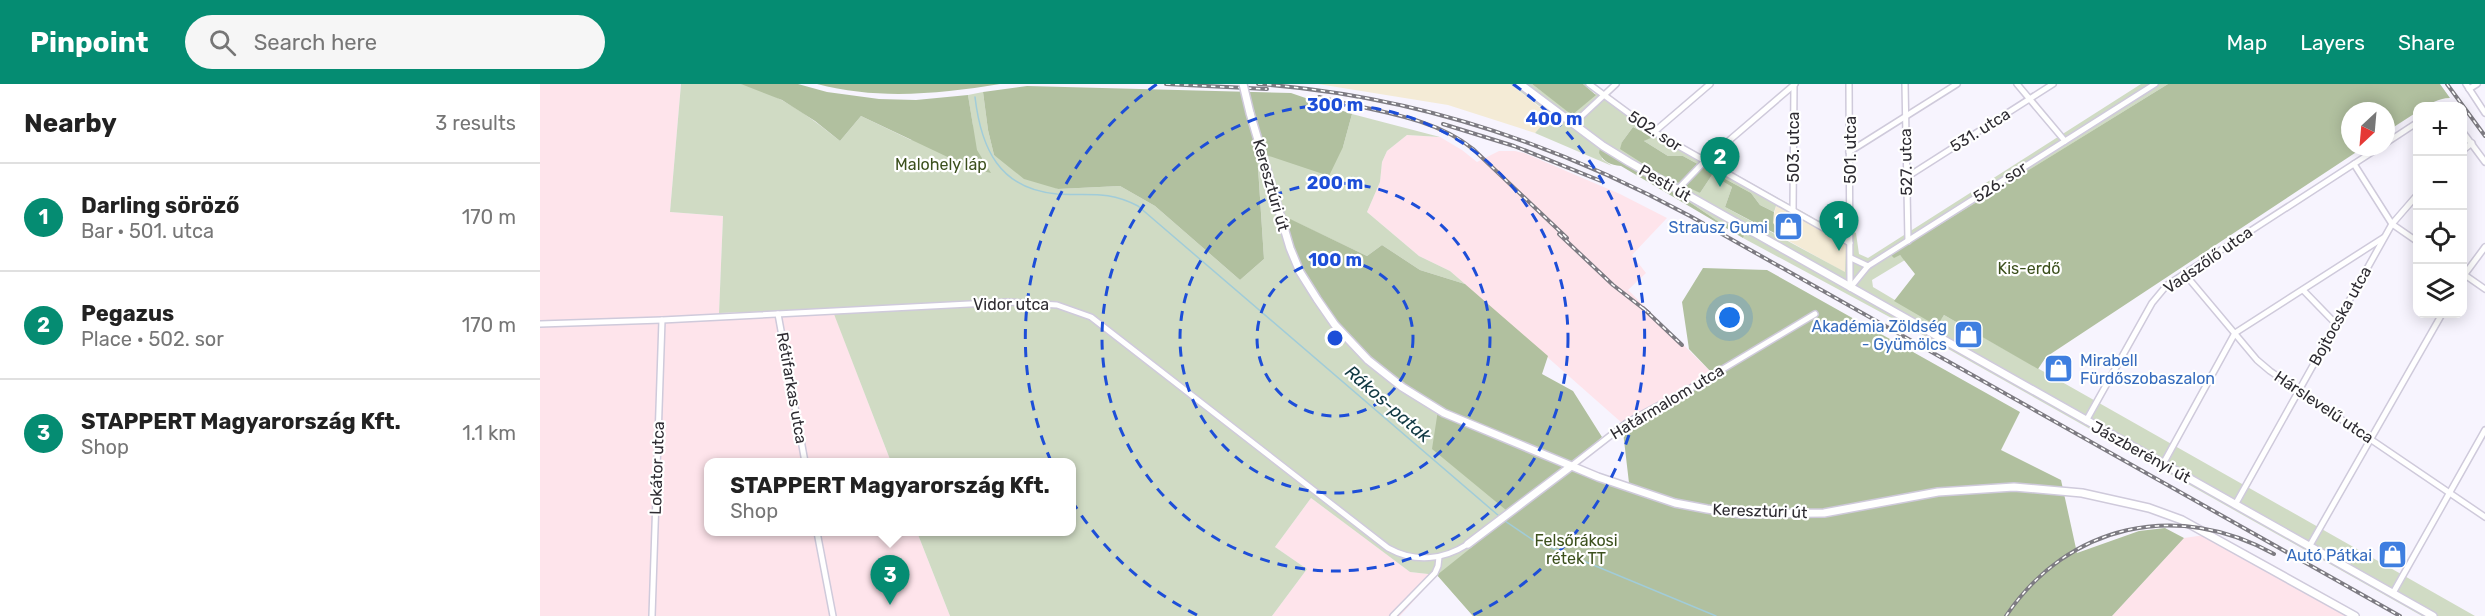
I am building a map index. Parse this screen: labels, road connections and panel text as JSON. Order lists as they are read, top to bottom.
{
  "streets": {
    "main road": [
      "Pesti út",
      "Keresztúri út",
      "Határmalom utca",
      "Jászberényi út"
    ],
    "street": [
      "531. utca",
      "502. sor",
      "503. utca",
      "501. utca",
      "527. utca",
      "526. sor",
      "Vadszőlő utca",
      "Vidor utca",
      "Bojtocska utca",
      "Rétifarkas utca",
      "Hárslevelű utca",
      "Lokátor utca"
    ]
  },
  "crossings": [
    ["531. utca", "527. utca"],
    ["502. sor", "503. utca"],
    ["502. sor", "501. utca"],
    ["501. utca", "526. sor"],
    ["501. utca", "Pesti út"],
    ["501. utca", "Jászberényi út"],
    ["527. utca", "526. sor"],
    ["526. sor", "Pesti út"],
    ["526. sor", "Jászberényi út"],
    ["Pesti út", "Jászberényi út"],
    ["Keresztúri út", "Határmalom utca"],
    ["Vadszőlő utca", "Hárslevelű utca"],
    ["Vadszőlő utca", "Jászberényi út"],
    ["Vidor utca", "Rétifarkas utca"],
    ["Vidor utca", "Határmalom utca"],
    ["Vidor utca", "Lokátor utca"],
    ["Bojtocska utca", "Hárslevelű utca"],
    ["Bojtocska utca", "Jászberényi út"]
  ],
  "water": ["Rákos-patak"],
  "parks": ["Malohely láp", "Kis-erdő", "Felsőrákosi rétek TT"],
  "places": {
    "shop": [
      "Strausz Gumi",
      "Akadémia Zöldség - Gyümölcs",
      "Mirabell Fürdőszobaszalon",
      "Autó Pátkai"
    ]
  },
  "north": "bottom left",
  "page": {
    "header": "Pinpoint",
    "search": "Search here",
    "nav": ["Map", "Layers", "Share"],
    "heading": ["Nearby", "3 results"],
    "map_buttons": ["+", "−"],
    "pins": ["2", "1", "3"],
    "list": [
      {
        "mark": "1",
        "name": "Darling söröző",
        "note": "Bar · 501. utca",
        "value": "170 m"
      },
      {
        "mark": "2",
        "name": "Pegazus",
        "note": "Place · 502. sor",
        "value": "170 m"
      },
      {
        "mark": "3",
        "name": "STAPPERT Magyarország Kft.",
        "note": "Shop",
        "value": "1.1 km"
      }
    ],
    "popup": ["STAPPERT Magyarország Kft.", "Shop"]
  },
  "rings": [
    "300 m",
    "400 m",
    "200 m",
    "100 m"
  ]
}
